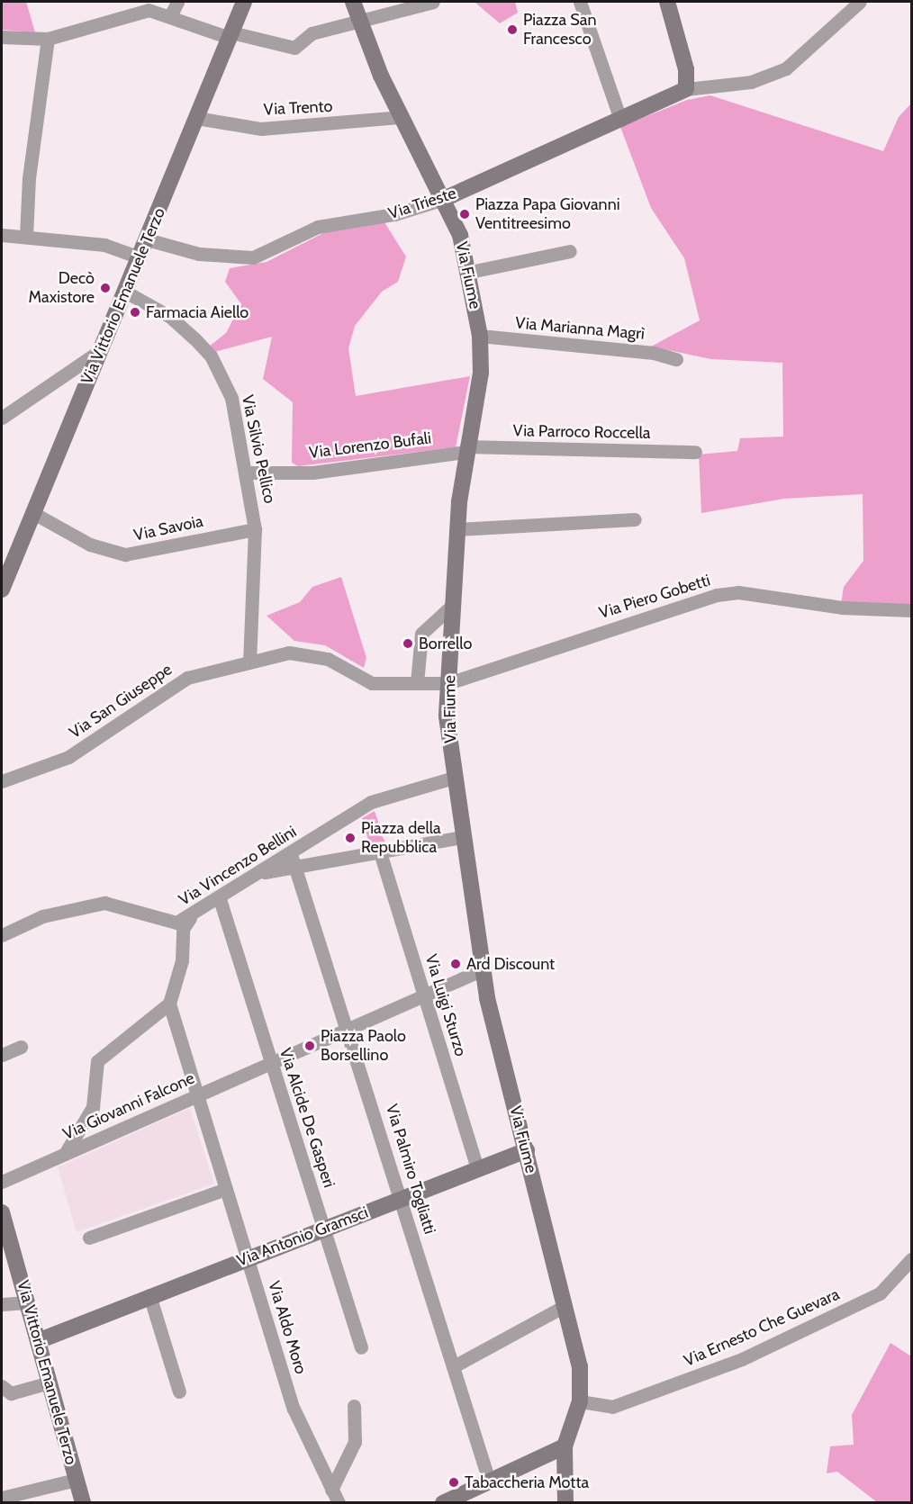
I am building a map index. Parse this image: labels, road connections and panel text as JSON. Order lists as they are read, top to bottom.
{
  "streets": {
    "street": [
      "Via Trento",
      "Via Trieste",
      "Via Fiume",
      "Via Vittorio Emanuele Terzo",
      "Via Marianna Magrì",
      "Via Parroco Roccella",
      "Via Lorenzo Bufali",
      "Via Silvio Pellico",
      "Via Savoia",
      "Via Piero Gobetti",
      "Via San Giuseppe",
      "Via Vincenzo Bellini",
      "Via Luigi Sturzo",
      "Via Giovanni Falcone",
      "Via Alcide De Gasperi",
      "Via Palmiro Togliatti",
      "Via Antonio Gramsci",
      "Via Aldo Moro",
      "Via Ernesto Che Guevara"
    ]
  },
  "crossings": [
    ["Via Trento", "Via Fiume"],
    ["Via Trento", "Via Vittorio Emanuele Terzo"],
    ["Via Trieste", "Via Fiume"],
    ["Via Trieste", "Via Vittorio Emanuele Terzo"],
    ["Via Fiume", "Via Marianna Magrì"],
    ["Via Fiume", "Via Parroco Roccella"],
    ["Via Fiume", "Via Lorenzo Bufali"],
    ["Via Fiume", "Via Piero Gobetti"],
    ["Via Fiume", "Via San Giuseppe"],
    ["Via Fiume", "Via Vincenzo Bellini"],
    ["Via Fiume", "Via Antonio Gramsci"],
    ["Via Fiume", "Via Ernesto Che Guevara"],
    ["Via Vittorio Emanuele Terzo", "Via Silvio Pellico"],
    ["Via Vittorio Emanuele Terzo", "Via Savoia"],
    ["Via Vittorio Emanuele Terzo", "Via Antonio Gramsci"],
    ["Via Parroco Roccella", "Via Lorenzo Bufali"],
    ["Via Lorenzo Bufali", "Via Silvio Pellico"],
    ["Via Silvio Pellico", "Via Savoia"],
    ["Via Silvio Pellico", "Via San Giuseppe"],
    ["Via Piero Gobetti", "Via San Giuseppe"],
    ["Via Vincenzo Bellini", "Via Alcide De Gasperi"],
    ["Via Vincenzo Bellini", "Via Palmiro Togliatti"],
    ["Via Luigi Sturzo", "Via Antonio Gramsci"],
    ["Via Giovanni Falcone", "Via Alcide De Gasperi"],
    ["Via Giovanni Falcone", "Via Palmiro Togliatti"],
    ["Via Giovanni Falcone", "Via Aldo Moro"],
    ["Via Alcide De Gasperi", "Via Antonio Gramsci"],
    ["Via Palmiro Togliatti", "Via Antonio Gramsci"],
    ["Via Antonio Gramsci", "Via Aldo Moro"]
  ],
  "places": [
    "Piazza San Francesco",
    "Piazza Papa Giovanni Ventitreesimo",
    "Decò Maxistore",
    "Farmacia Aiello",
    "Borrello",
    "Piazza della Repubblica",
    "Ard Discount",
    "Piazza Paolo Borsellino",
    "Tabaccheria Motta"
  ]
}
